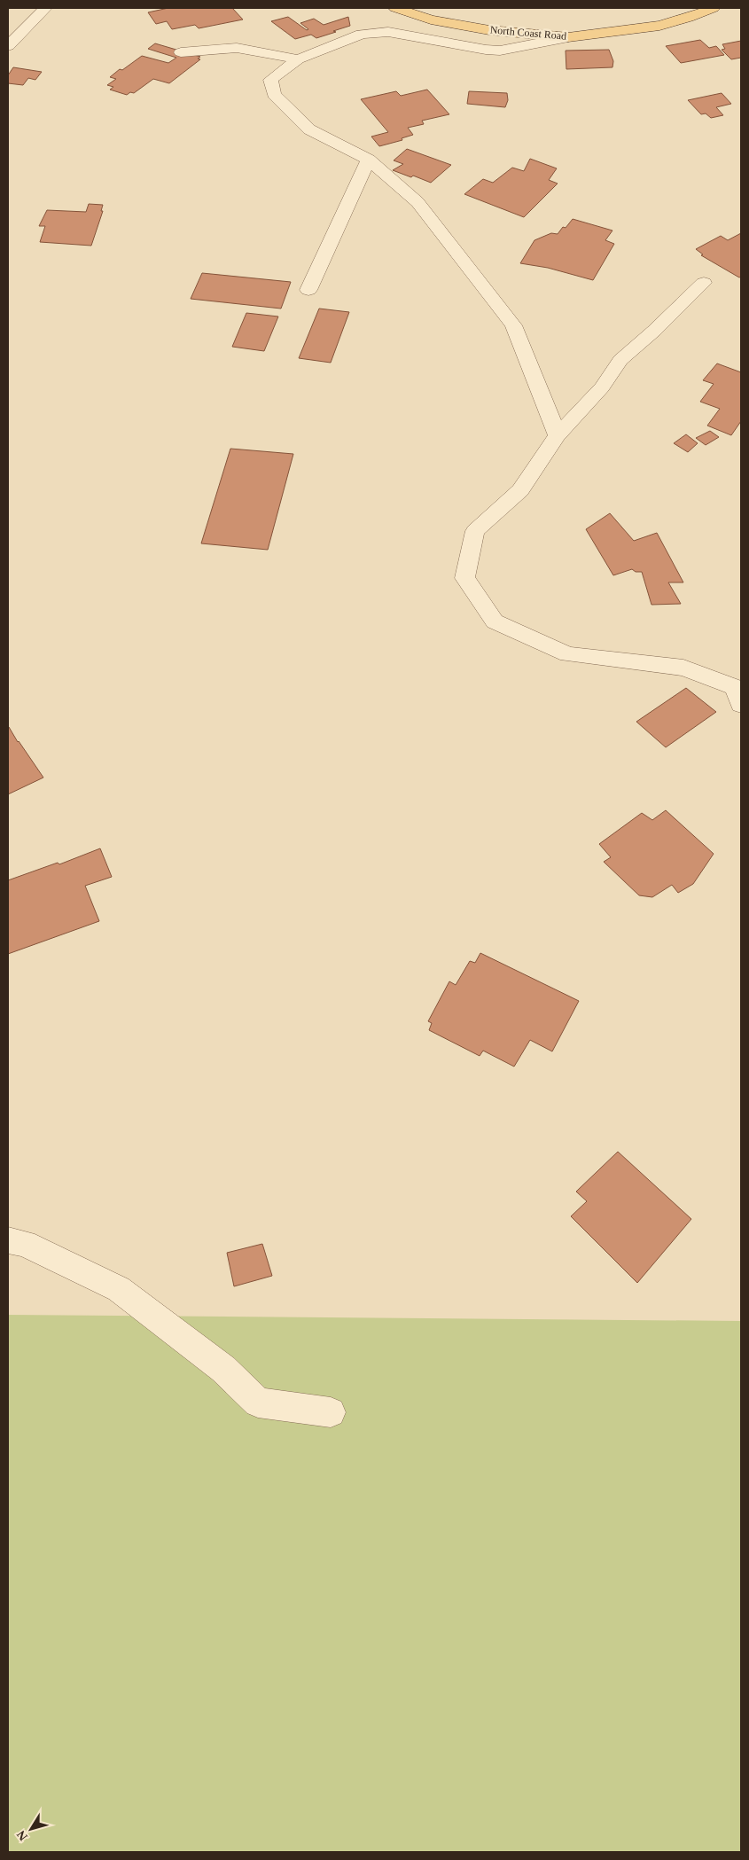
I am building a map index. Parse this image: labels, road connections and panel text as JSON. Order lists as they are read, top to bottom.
{
  "streets": {
    "main road": ["North Coast Road"]
  },
  "north": "bottom left"
}
